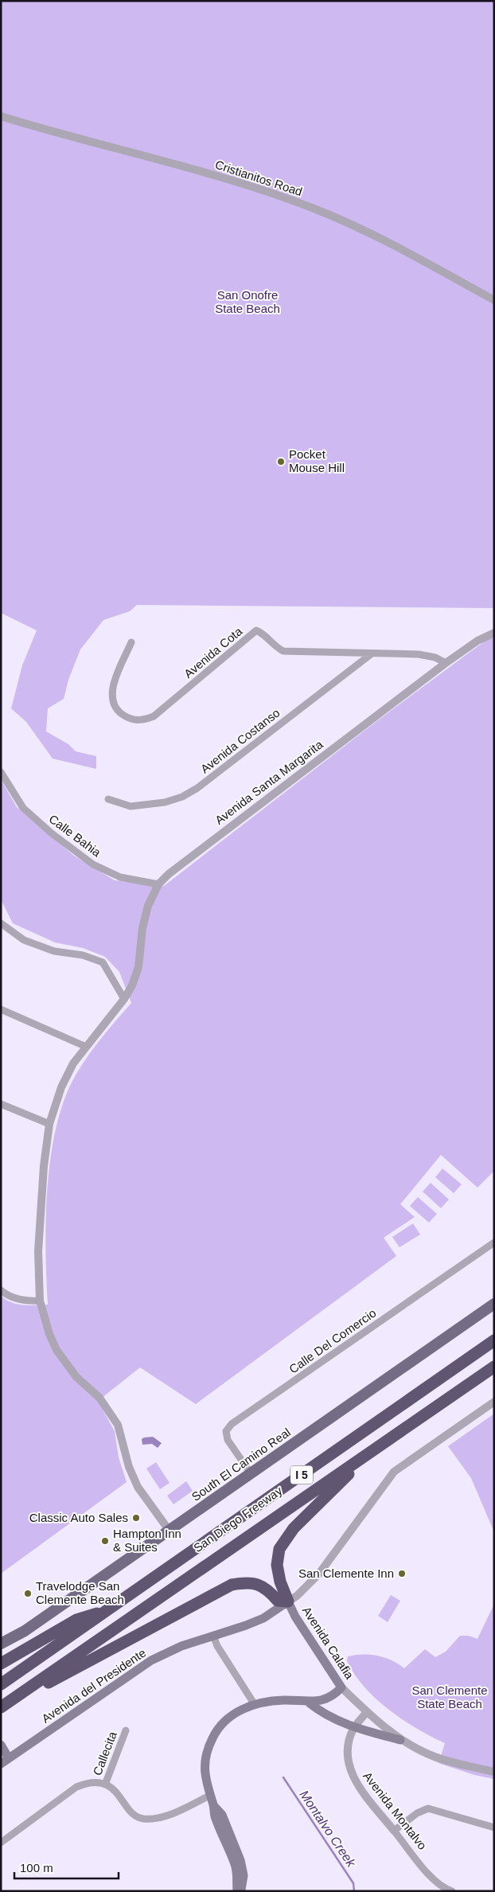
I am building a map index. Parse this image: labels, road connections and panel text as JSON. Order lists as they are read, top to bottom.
{
  "streets": {
    "highway": ["I 5", "San Diego Freeway"],
    "main road": ["South El Camino Real", "Avenida Calafia", "Avenida del Presidente"],
    "street": [
      "Cristianitos Road",
      "Avenida Cota",
      "Avenida Costanso",
      "Avenida Santa Margarita",
      "Calle Bahia",
      "Calle Del Comercio",
      "Callecita",
      "Avenida Montalvo"
    ]
  },
  "crossings": [
    ["Avenida Cota", "Avenida Costanso"],
    ["Avenida Cota", "Avenida Santa Margarita"],
    ["Avenida Santa Margarita", "Calle Bahia"],
    ["Avenida Santa Margarita", "South El Camino Real"],
    ["Calle Del Comercio", "South El Camino Real"],
    ["Avenida Calafia", "Avenida del Presidente"],
    ["Avenida Calafia", "Avenida Montalvo"]
  ],
  "water": ["Montalvo Creek"],
  "parks": ["San Onofre State Beach", "San Clemente State Beach"],
  "places": [
    "Pocket Mouse Hill",
    "Classic Auto Sales",
    "Hampton Inn & Suites",
    "San Clemente Inn",
    "Travelodge San Clemente Beach"
  ],
  "scale_bar": "100 m"
}
